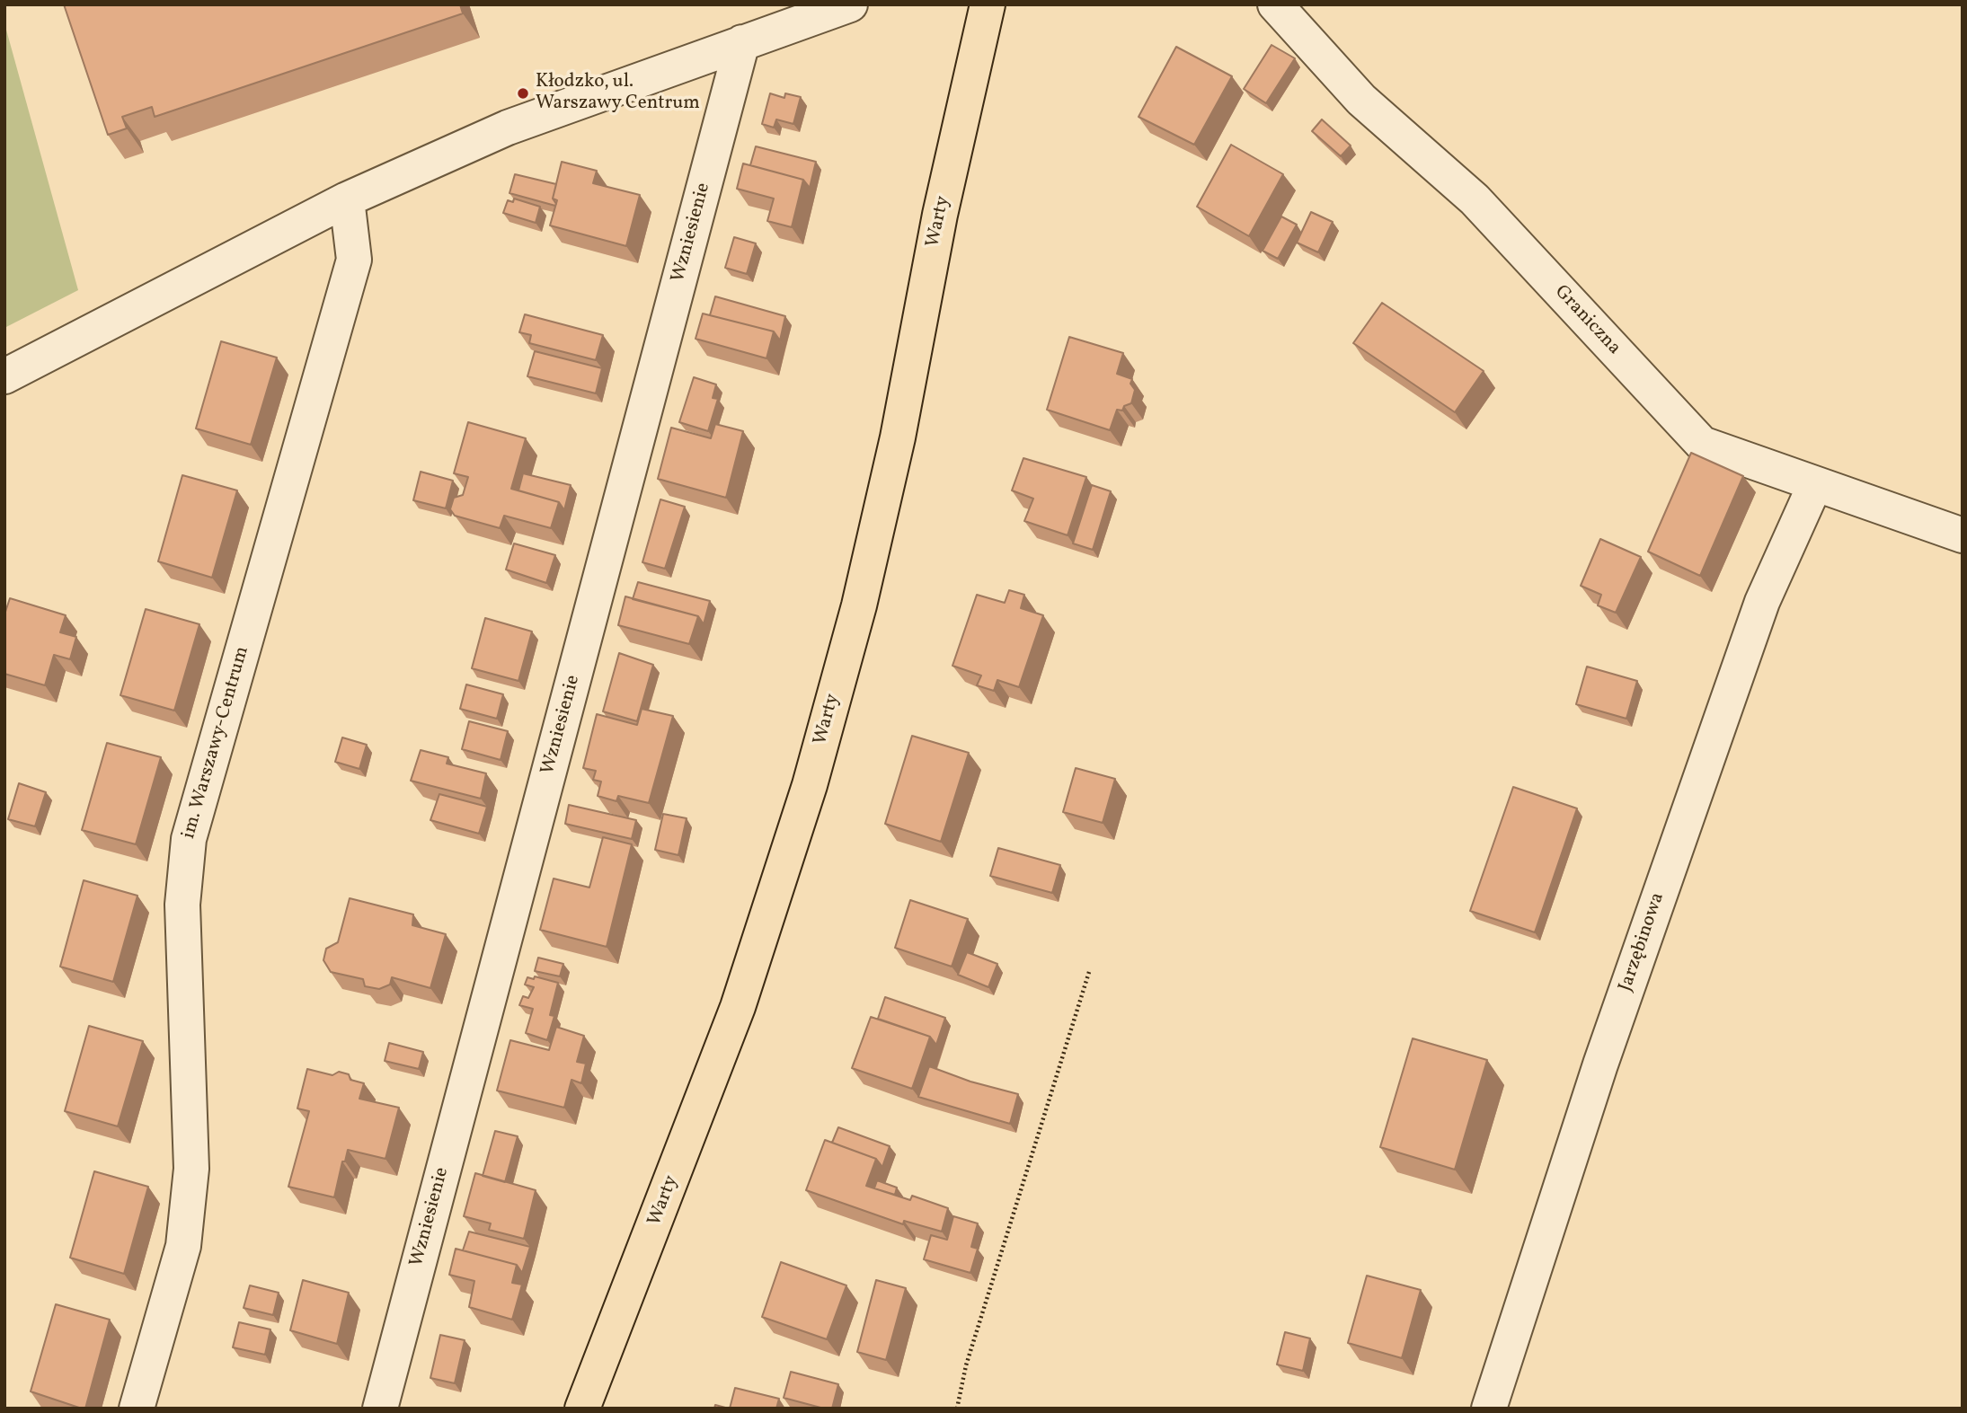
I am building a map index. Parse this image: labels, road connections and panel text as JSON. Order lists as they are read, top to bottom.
{
  "streets": {
    "main road": ["Warty"],
    "street": [
      "Wzniesienie",
      "Graniczna",
      "im. Warszawy-Centrum",
      "Jarzębinowa"
    ]
  },
  "crossings": [
    ["Graniczna", "Jarzębinowa"]
  ],
  "places": ["Kłodzko, ul. Warszawy Centrum"]
}
